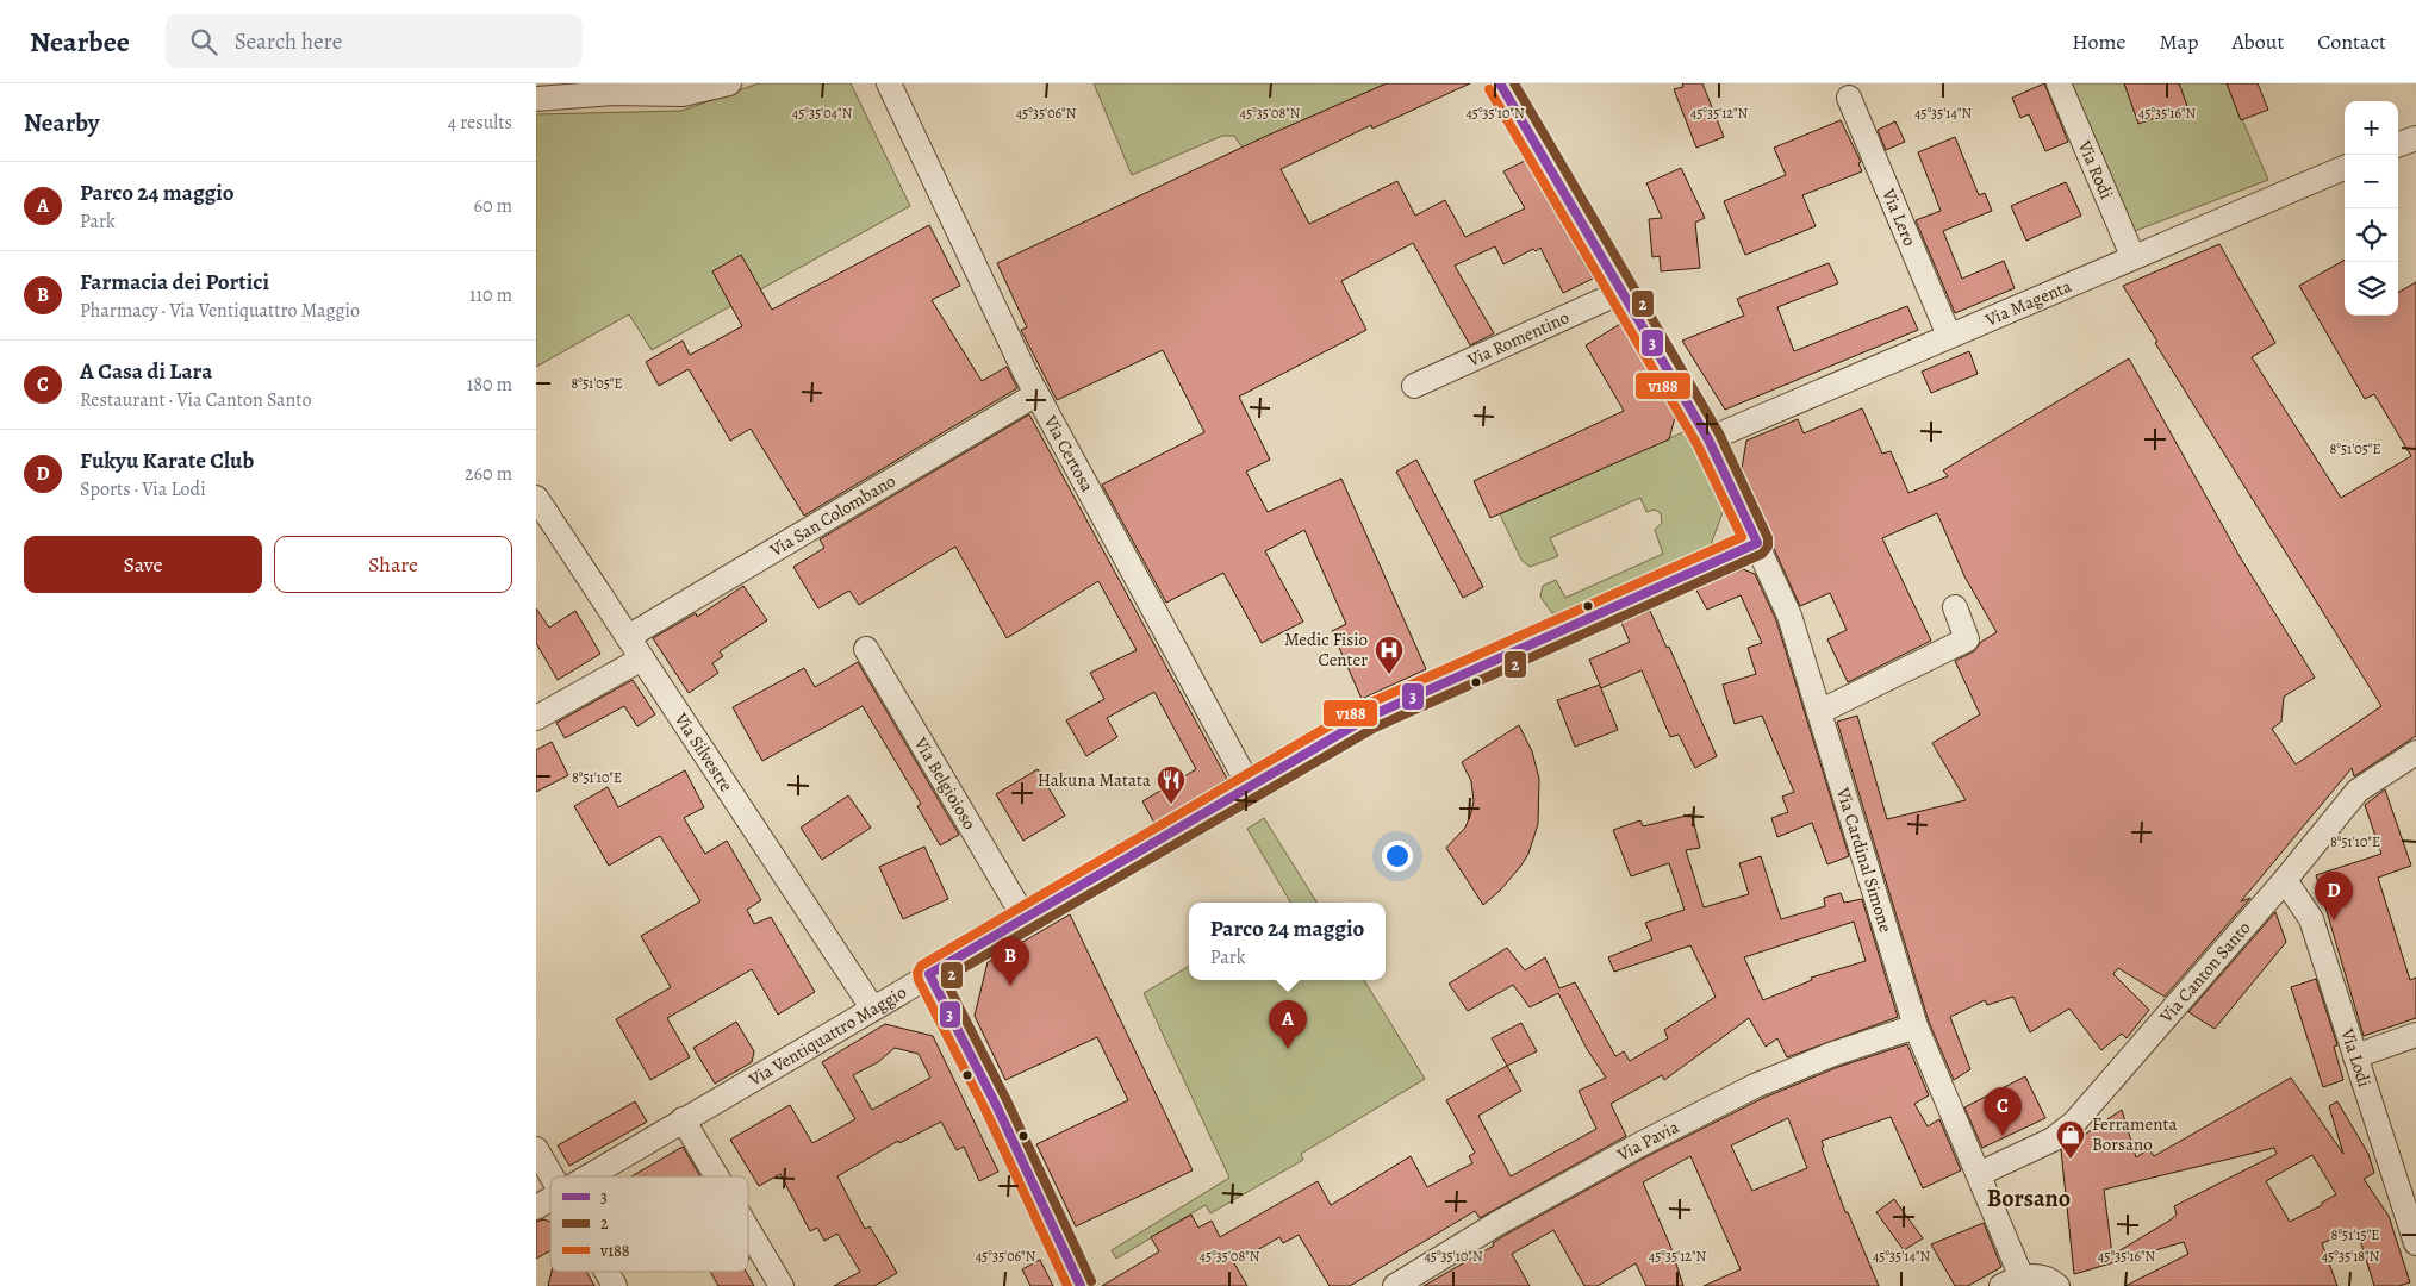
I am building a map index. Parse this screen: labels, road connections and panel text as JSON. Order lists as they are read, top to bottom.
{
  "streets": {
    "street": [
      "Via Rodi",
      "Via Lero",
      "Via Magenta",
      "Via Romentino",
      "Via Certosa",
      "Via San Colombano",
      "Via Silvestre",
      "Via Belgioioso",
      "Via Cardinal Simone",
      "Via Canton Santo",
      "Via Ventiquattro Maggio",
      "Via Lodi",
      "Via Pavia"
    ]
  },
  "crossings": [
    ["Via Rodi", "Via Magenta"],
    ["Via Lero", "Via Magenta"],
    ["Via Magenta", "Via Cardinal Simone"],
    ["Via Romentino", "Via Cardinal Simone"],
    ["Via Certosa", "Via San Colombano"],
    ["Via Certosa", "Via Ventiquattro Maggio"],
    ["Via San Colombano", "Via Silvestre"],
    ["Via Silvestre", "Via Ventiquattro Maggio"],
    ["Via Belgioioso", "Via Ventiquattro Maggio"],
    ["Via Cardinal Simone", "Via Canton Santo"],
    ["Via Cardinal Simone", "Via Ventiquattro Maggio"],
    ["Via Cardinal Simone", "Via Pavia"],
    ["Via Canton Santo", "Via Lodi"]
  ],
  "districts": ["Borsano"],
  "places": {
    "hospital": ["Medic Fisio Center"],
    "restaurant": ["Hakuna Matata"],
    "shop": ["Ferramenta Borsano"]
  },
  "lines": ["transit line 3", "transit line 2", "transit line v188"],
  "legend": ["3", "2", "v188"],
  "page": {
    "header": "Nearbee",
    "search": "Search here",
    "nav": [
      "Home",
      "Map",
      "About",
      "Contact"
    ],
    "heading": ["Nearby", "4 results"],
    "map_buttons": ["+", "−"],
    "list": [
      {
        "mark": "A",
        "name": "Parco 24 maggio",
        "note": "Park",
        "value": "60 m"
      },
      {
        "mark": "B",
        "name": "Farmacia dei Portici",
        "note": "Pharmacy · Via Ventiquattro Maggio",
        "value": "110 m"
      },
      {
        "mark": "C",
        "name": "A Casa di Lara",
        "note": "Restaurant · Via Canton Santo",
        "value": "180 m"
      },
      {
        "mark": "D",
        "name": "Fukyu Karate Club",
        "note": "Sports · Via Lodi",
        "value": "260 m"
      }
    ],
    "buttons": ["Save", "Share"],
    "pins": [
      "D",
      "B",
      "A",
      "C"
    ],
    "popup": ["Parco 24 maggio", "Park"]
  },
  "coordinates": [
    "45°35'04\"N",
    "45°35'06\"N",
    "45°35'08\"N",
    "45°35'10\"N",
    "45°35'12\"N",
    "45°35'14\"N",
    "45°35'16\"N",
    "8°51'05\"E",
    "8°51'10\"E",
    "8°51'15\"E",
    "45°35'18\"N"
  ]
}
